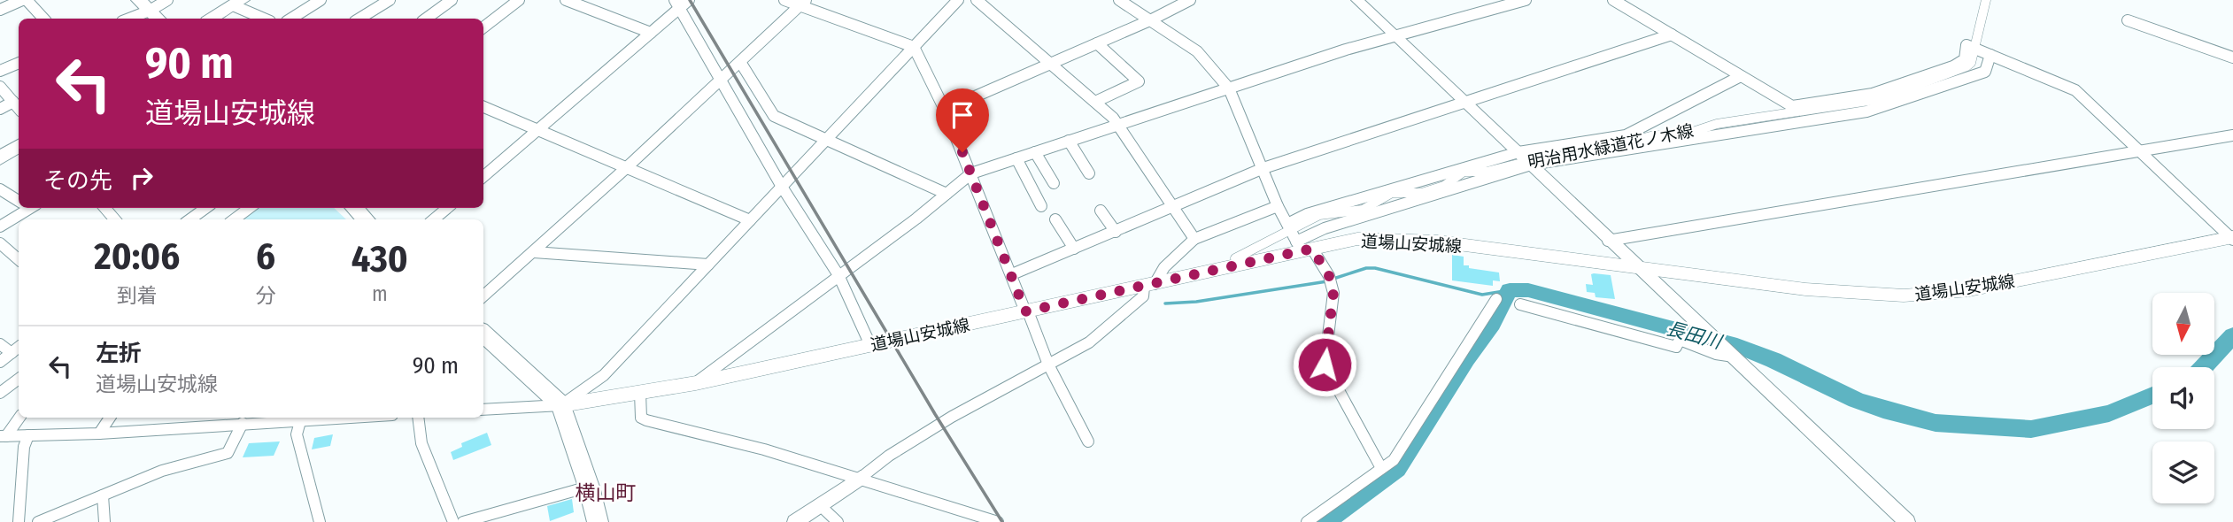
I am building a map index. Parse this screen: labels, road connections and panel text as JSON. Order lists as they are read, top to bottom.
{
  "streets": {
    "main road": ["道場山安城線"],
    "street": ["明治用水緑道花ノ木線"]
  },
  "districts": ["横山町"],
  "water": ["長田川"],
  "north": "bottom",
  "page": {
    "turn": ["90 m", "道場山安城線"],
    "then": "その先",
    "eta": [
      "20:06",
      "到着",
      "6",
      "分",
      "430",
      "m"
    ],
    "list": [
      {
        "name": "左折",
        "note": "道場山安城線",
        "value": "90 m"
      }
    ]
  }
}
